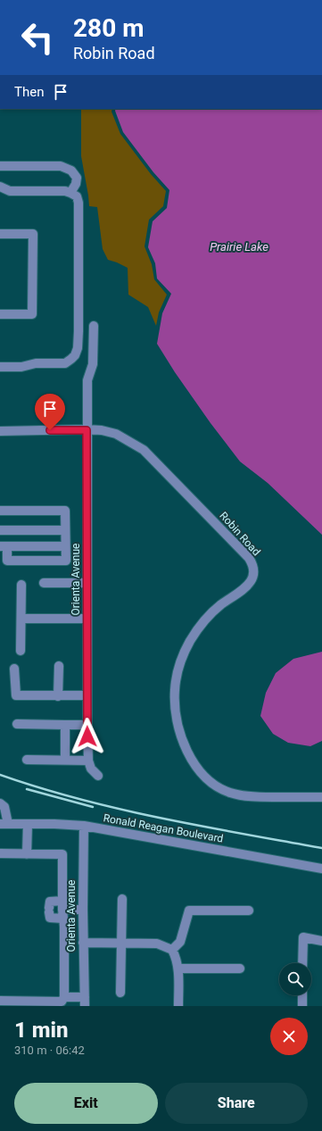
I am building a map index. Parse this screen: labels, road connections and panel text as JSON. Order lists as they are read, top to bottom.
{
  "streets": {
    "street": ["Robin Road", "Orienta Avenue", "Ronald Reagan Boulevard"]
  },
  "crossings": [
    ["Robin Road", "Orienta Avenue"],
    ["Orienta Avenue", "Ronald Reagan Boulevard"]
  ],
  "water": ["Prairie Lake"],
  "page": {
    "turn": ["280 m", "Robin Road"],
    "then": "Then",
    "heading": ["1 min", "310 m · 06:42"],
    "buttons": ["Exit", "Share"]
  }
}
